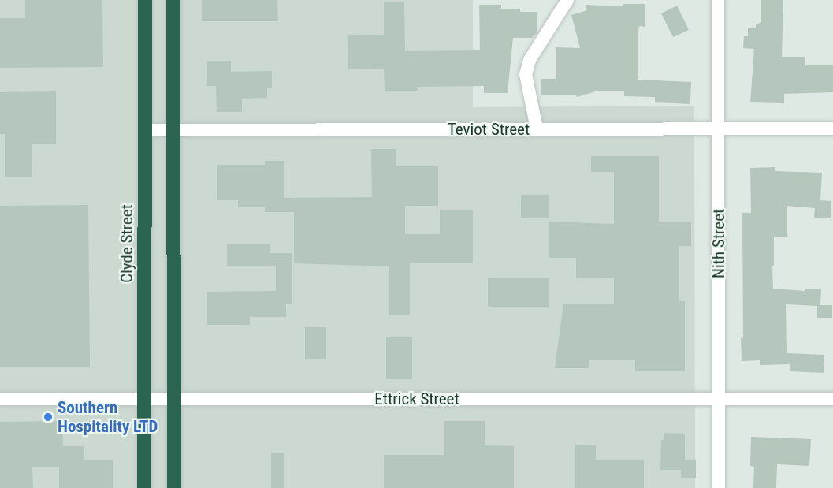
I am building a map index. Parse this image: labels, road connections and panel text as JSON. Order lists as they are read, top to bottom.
{
  "streets": {
    "highway": ["Clyde Street"],
    "street": ["Teviot Street", "Nith Street", "Ettrick Street"]
  },
  "crossings": [
    ["Teviot Street", "Clyde Street"],
    ["Teviot Street", "Nith Street"],
    ["Clyde Street", "Ettrick Street"],
    ["Nith Street", "Ettrick Street"]
  ],
  "places": ["Southern Hospitality LTD"]
}
